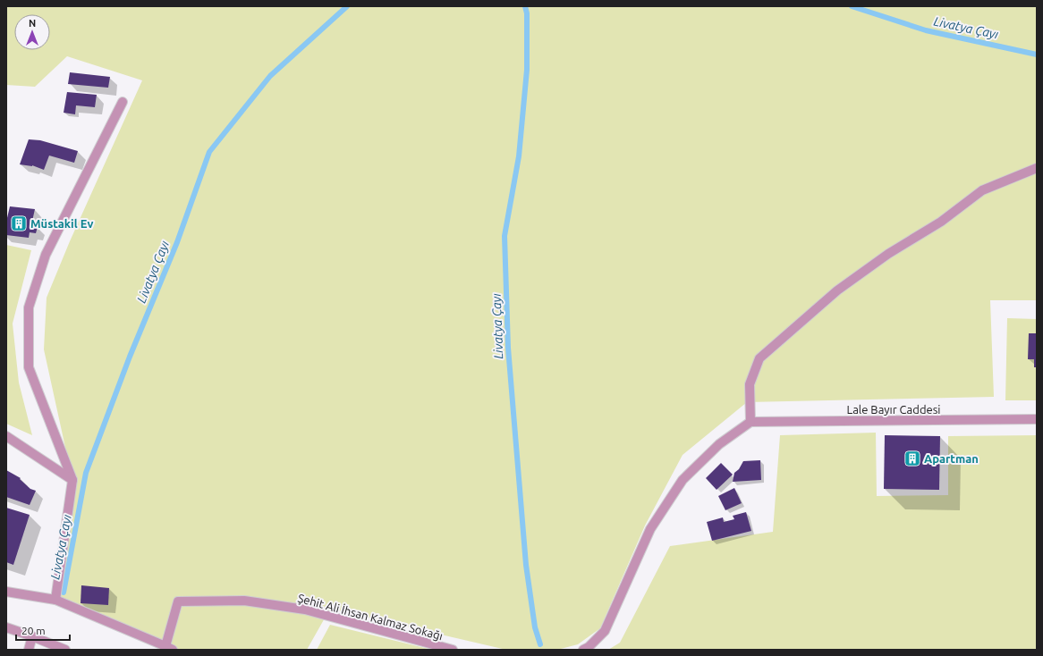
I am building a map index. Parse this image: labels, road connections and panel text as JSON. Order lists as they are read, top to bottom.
{
  "streets": {
    "street": ["Lale Bayır Caddesi", "Şehit Ali İhsan Kalmaz Sokağı"]
  },
  "water": ["Livatya Çayı"],
  "places": {
    "building": ["Müstakil Ev", "Apartman"]
  },
  "scale_bar": "20 m",
  "north": "top"
}
